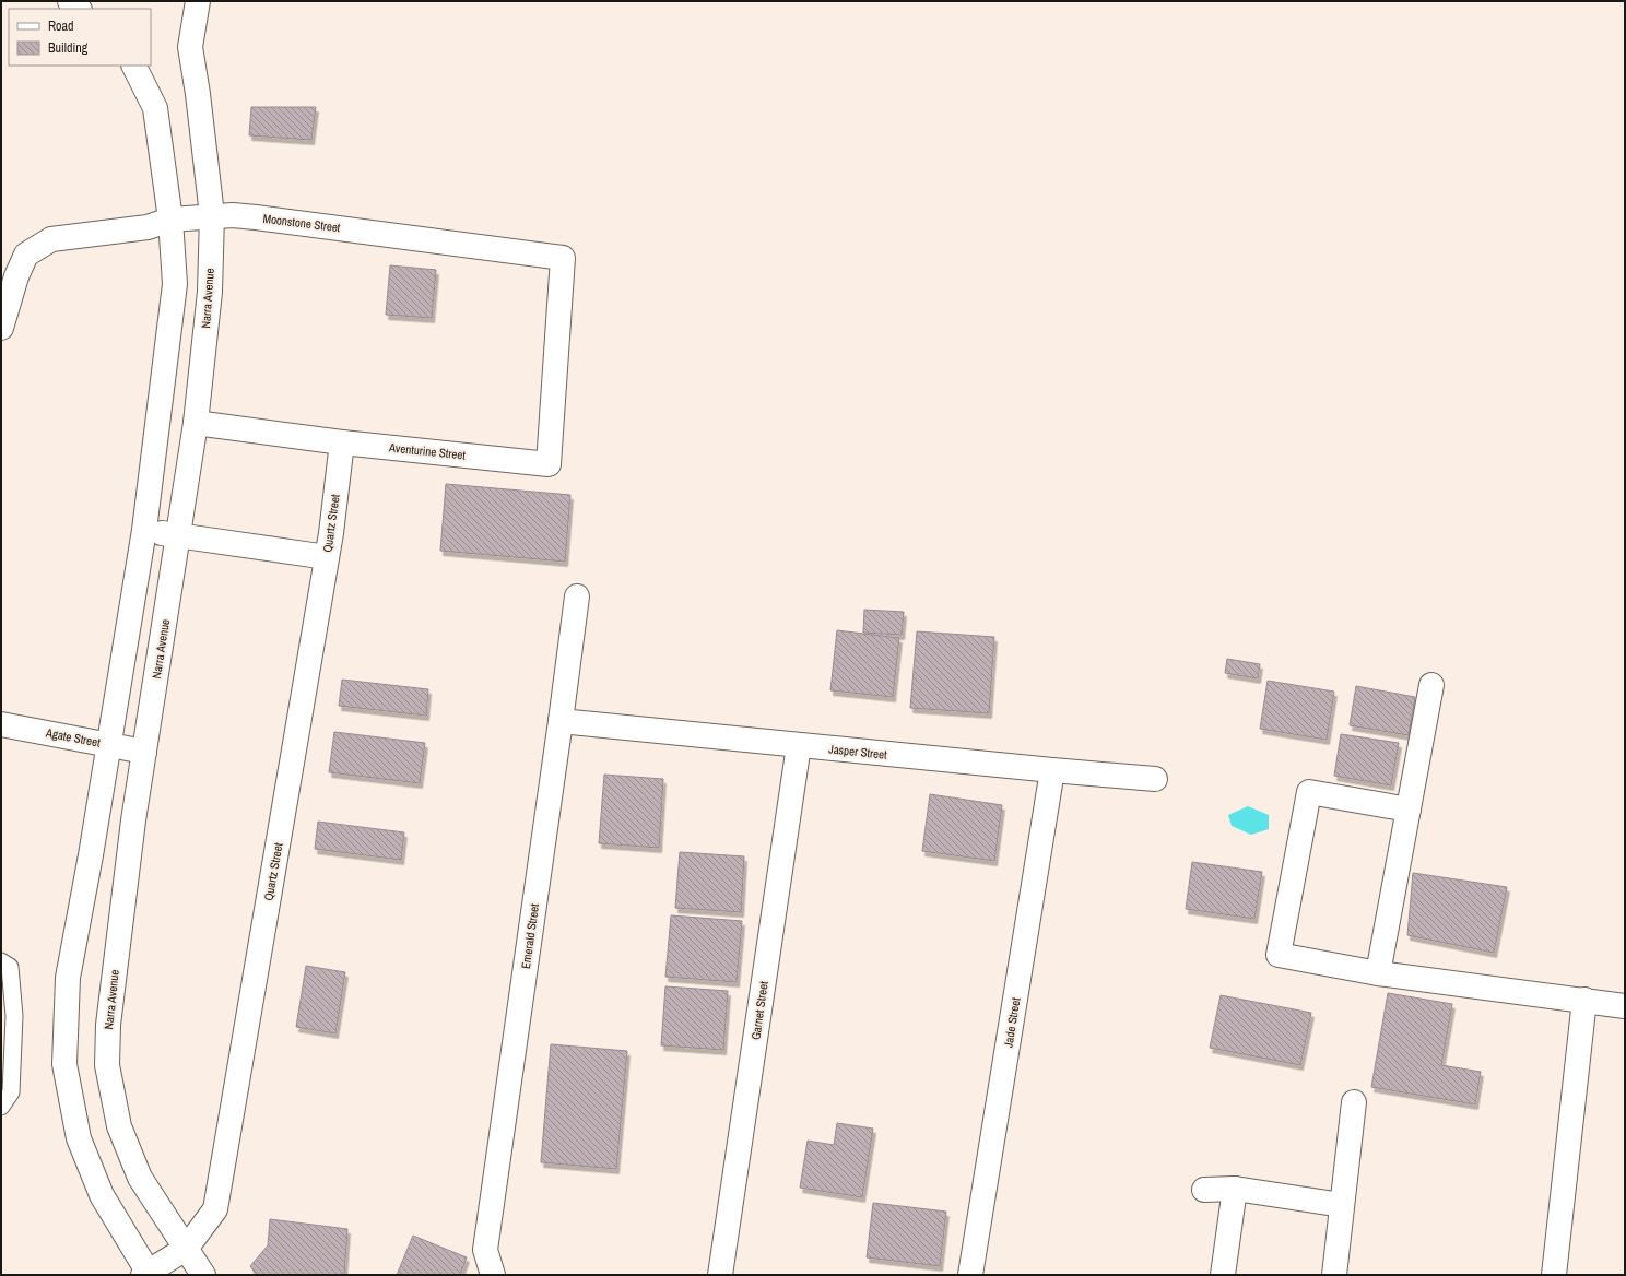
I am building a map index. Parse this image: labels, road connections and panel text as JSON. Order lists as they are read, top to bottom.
{
  "streets": {
    "street": [
      "Moonstone Street",
      "Narra Avenue",
      "Aventurine Street",
      "Quartz Street",
      "Agate Street",
      "Jasper Street",
      "Emerald Street",
      "Garnet Street",
      "Jade Street"
    ]
  },
  "crossings": [
    ["Moonstone Street", "Narra Avenue"],
    ["Moonstone Street", "Aventurine Street"],
    ["Narra Avenue", "Aventurine Street"],
    ["Narra Avenue", "Quartz Street"],
    ["Narra Avenue", "Agate Street"],
    ["Aventurine Street", "Quartz Street"],
    ["Jasper Street", "Emerald Street"],
    ["Jasper Street", "Garnet Street"],
    ["Jasper Street", "Jade Street"]
  ],
  "legend": ["Road", "Building"]
}
